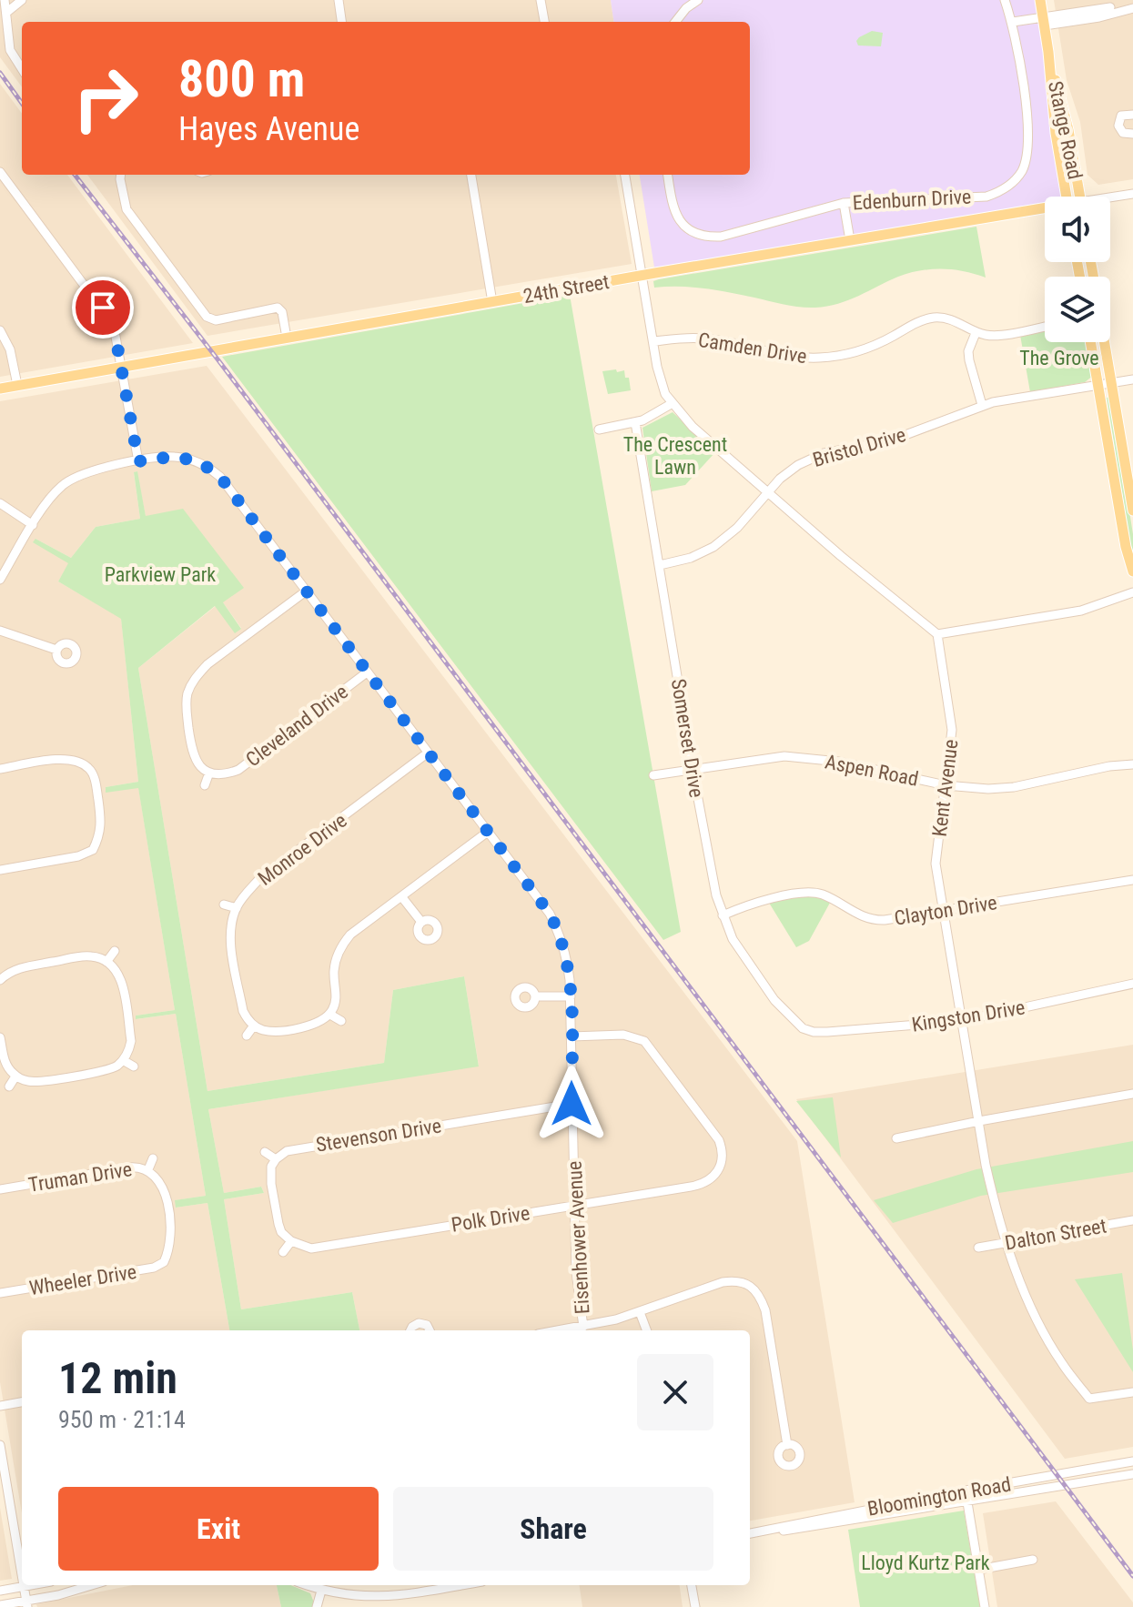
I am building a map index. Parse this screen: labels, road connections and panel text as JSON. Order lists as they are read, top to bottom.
{
  "streets": {
    "main road": ["Stange Road", "24th Street"],
    "street": [
      "Edenburn Drive",
      "Camden Drive",
      "Bristol Drive",
      "Cleveland Drive",
      "Somerset Drive",
      "Aspen Road",
      "Kent Avenue",
      "Monroe Drive",
      "Clayton Drive",
      "Kingston Drive",
      "Stevenson Drive",
      "Truman Drive",
      "Polk Drive",
      "Dalton Street",
      "Eisenhower Avenue",
      "Wheeler Drive",
      "Bloomington Road"
    ]
  },
  "crossings": [
    ["Bristol Drive", "Somerset Drive"],
    ["Cleveland Drive", "Eisenhower Avenue"],
    ["Somerset Drive", "Aspen Road"],
    ["Somerset Drive", "Clayton Drive"],
    ["Somerset Drive", "Kingston Drive"],
    ["Aspen Road", "Kent Avenue"],
    ["Kent Avenue", "Clayton Drive"],
    ["Kent Avenue", "Kingston Drive"],
    ["Kent Avenue", "Dalton Street"],
    ["Monroe Drive", "Eisenhower Avenue"],
    ["Stevenson Drive", "Eisenhower Avenue"],
    ["Truman Drive", "Wheeler Drive"],
    ["Polk Drive", "Eisenhower Avenue"]
  ],
  "parks": [
    "The Grove",
    "The Crescent Lawn",
    "Parkview Park",
    "Lloyd Kurtz Park"
  ],
  "page": {
    "turn": ["800 m", "Hayes Avenue"],
    "heading": ["12 min", "950 m · 21:14"],
    "buttons": ["Exit", "Share"]
  }
}
